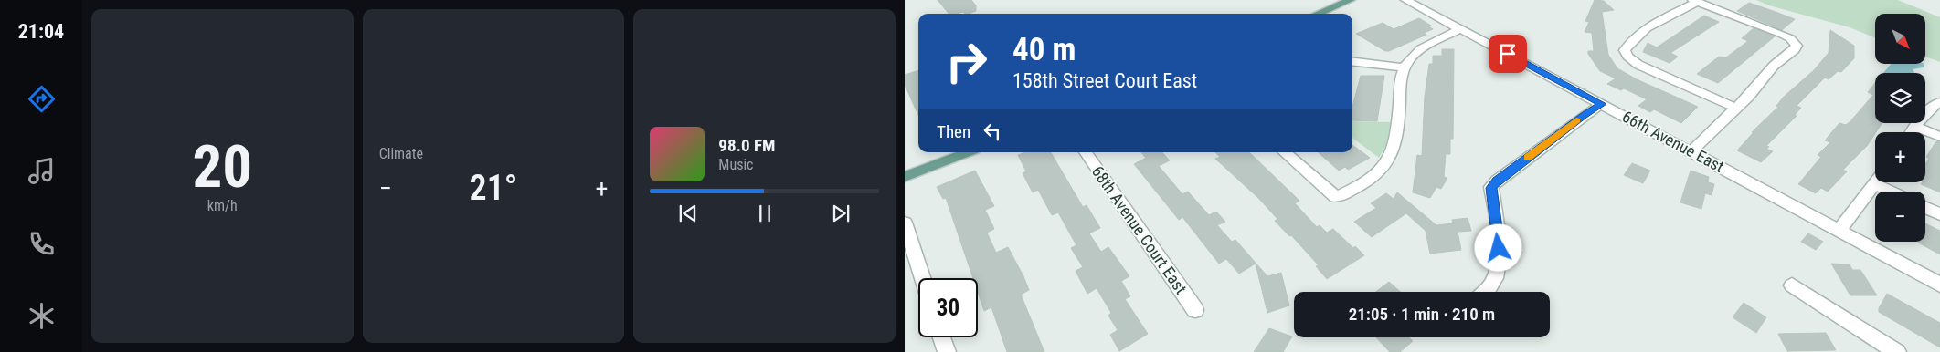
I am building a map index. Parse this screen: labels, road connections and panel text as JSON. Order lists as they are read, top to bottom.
{
  "streets": {
    "street": ["66th Avenue East", "68th Avenue Court East"]
  },
  "north": "bottom right",
  "page": {
    "tabs": "21:04",
    "tile": [
      ["20", "km/h"],
      "Climate"
    ],
    "map_buttons": ["+", "−"],
    "turn": ["40 m", "158th Street Court East"],
    "then": "Then",
    "song": ["98.0 FM", "Music"],
    "heat": ["−", "21°", "+"],
    "limit": "30",
    "trip": "21:05 · 1 min · 210 m"
  }
}
